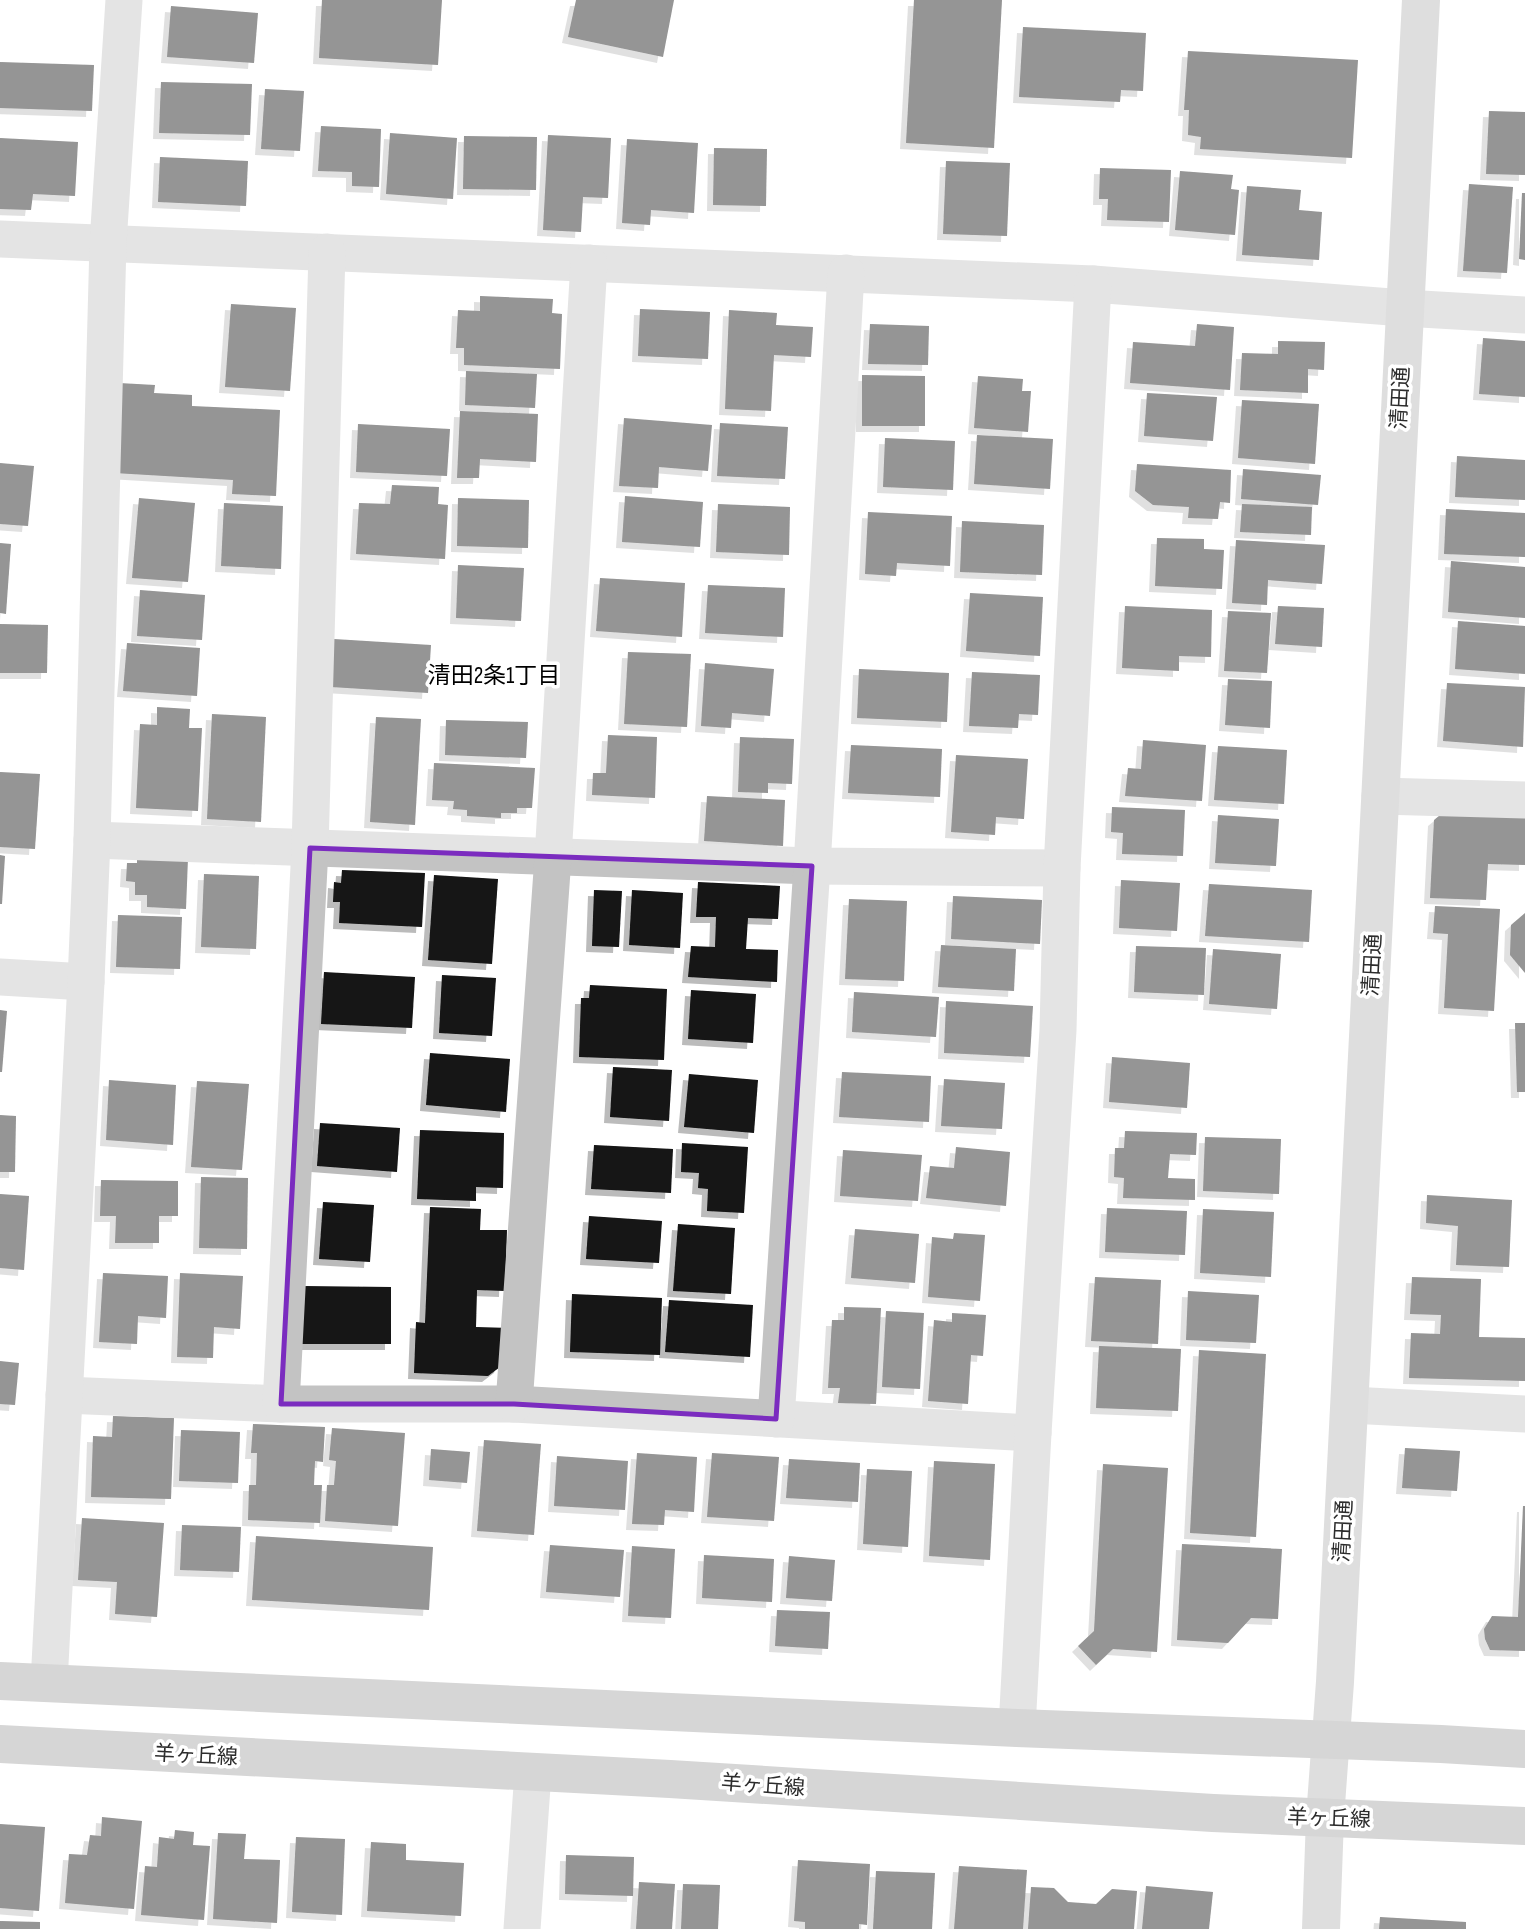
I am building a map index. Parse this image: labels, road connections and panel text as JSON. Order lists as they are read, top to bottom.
{
  "streets": {
    "main road": ["羊ヶ丘線"],
    "street": ["清田通"]
  },
  "crossings": [
    ["清田通", "羊ヶ丘線"]
  ],
  "districts": ["清田2条1丁目"]
}
